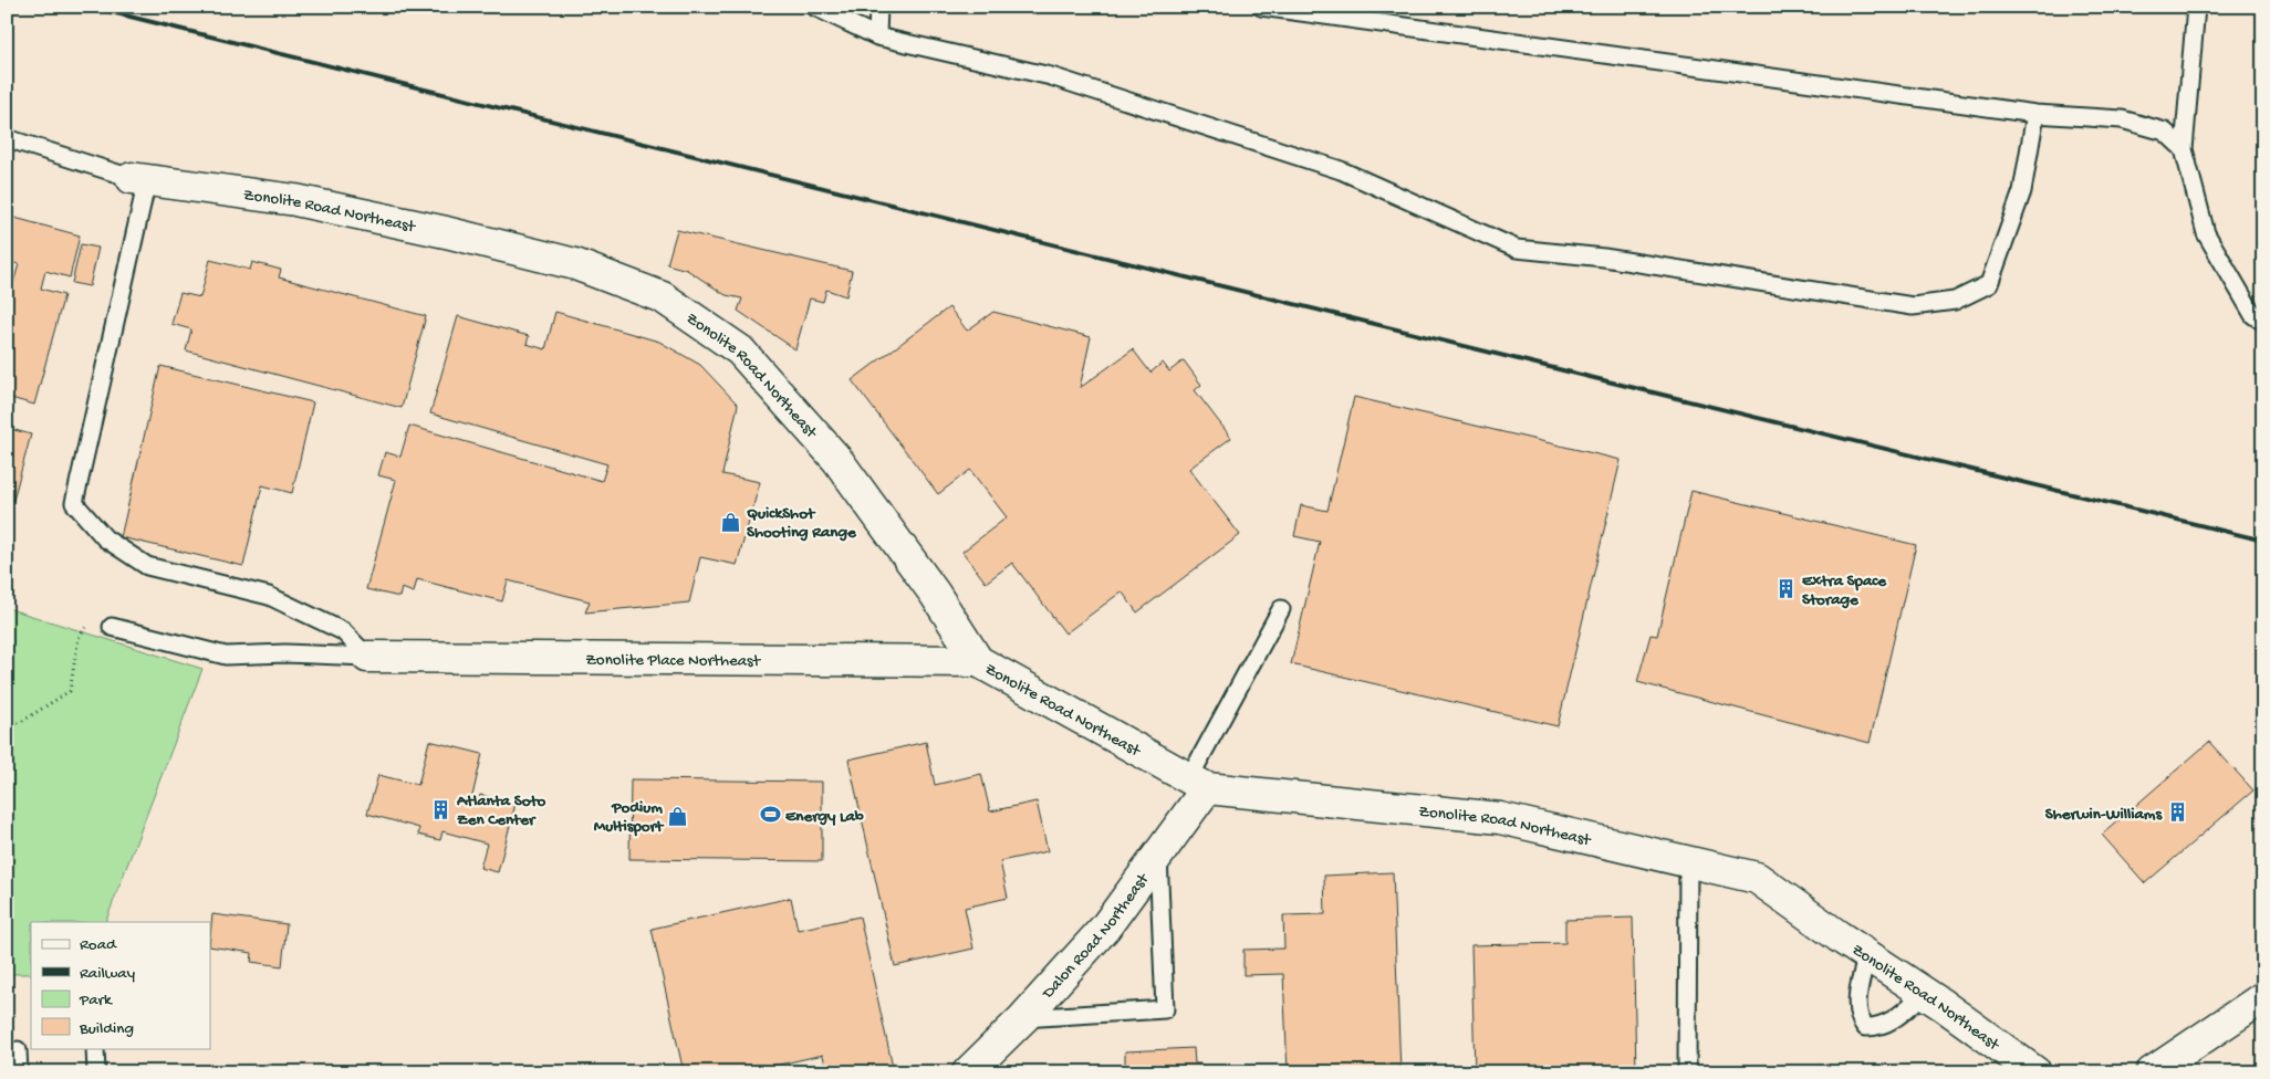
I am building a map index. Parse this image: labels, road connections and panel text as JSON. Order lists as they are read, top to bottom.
{
  "streets": {
    "street": ["Zonolite Road Northeast", "Zonolite Place Northeast", "Dalon Road Northeast"]
  },
  "crossings": [
    ["Zonolite Road Northeast", "Zonolite Place Northeast"],
    ["Zonolite Road Northeast", "Dalon Road Northeast"]
  ],
  "places": {
    "shop": ["QuickShot Shooting Range", "Podium Multisport"],
    "building": ["Extra Space Storage", "Atlanta Soto Zen Center", "Sherwin-Williams"],
    "sports": ["Energy Lab"]
  },
  "legend": [
    "Road",
    "Railway",
    "Park",
    "Building"
  ]
}
